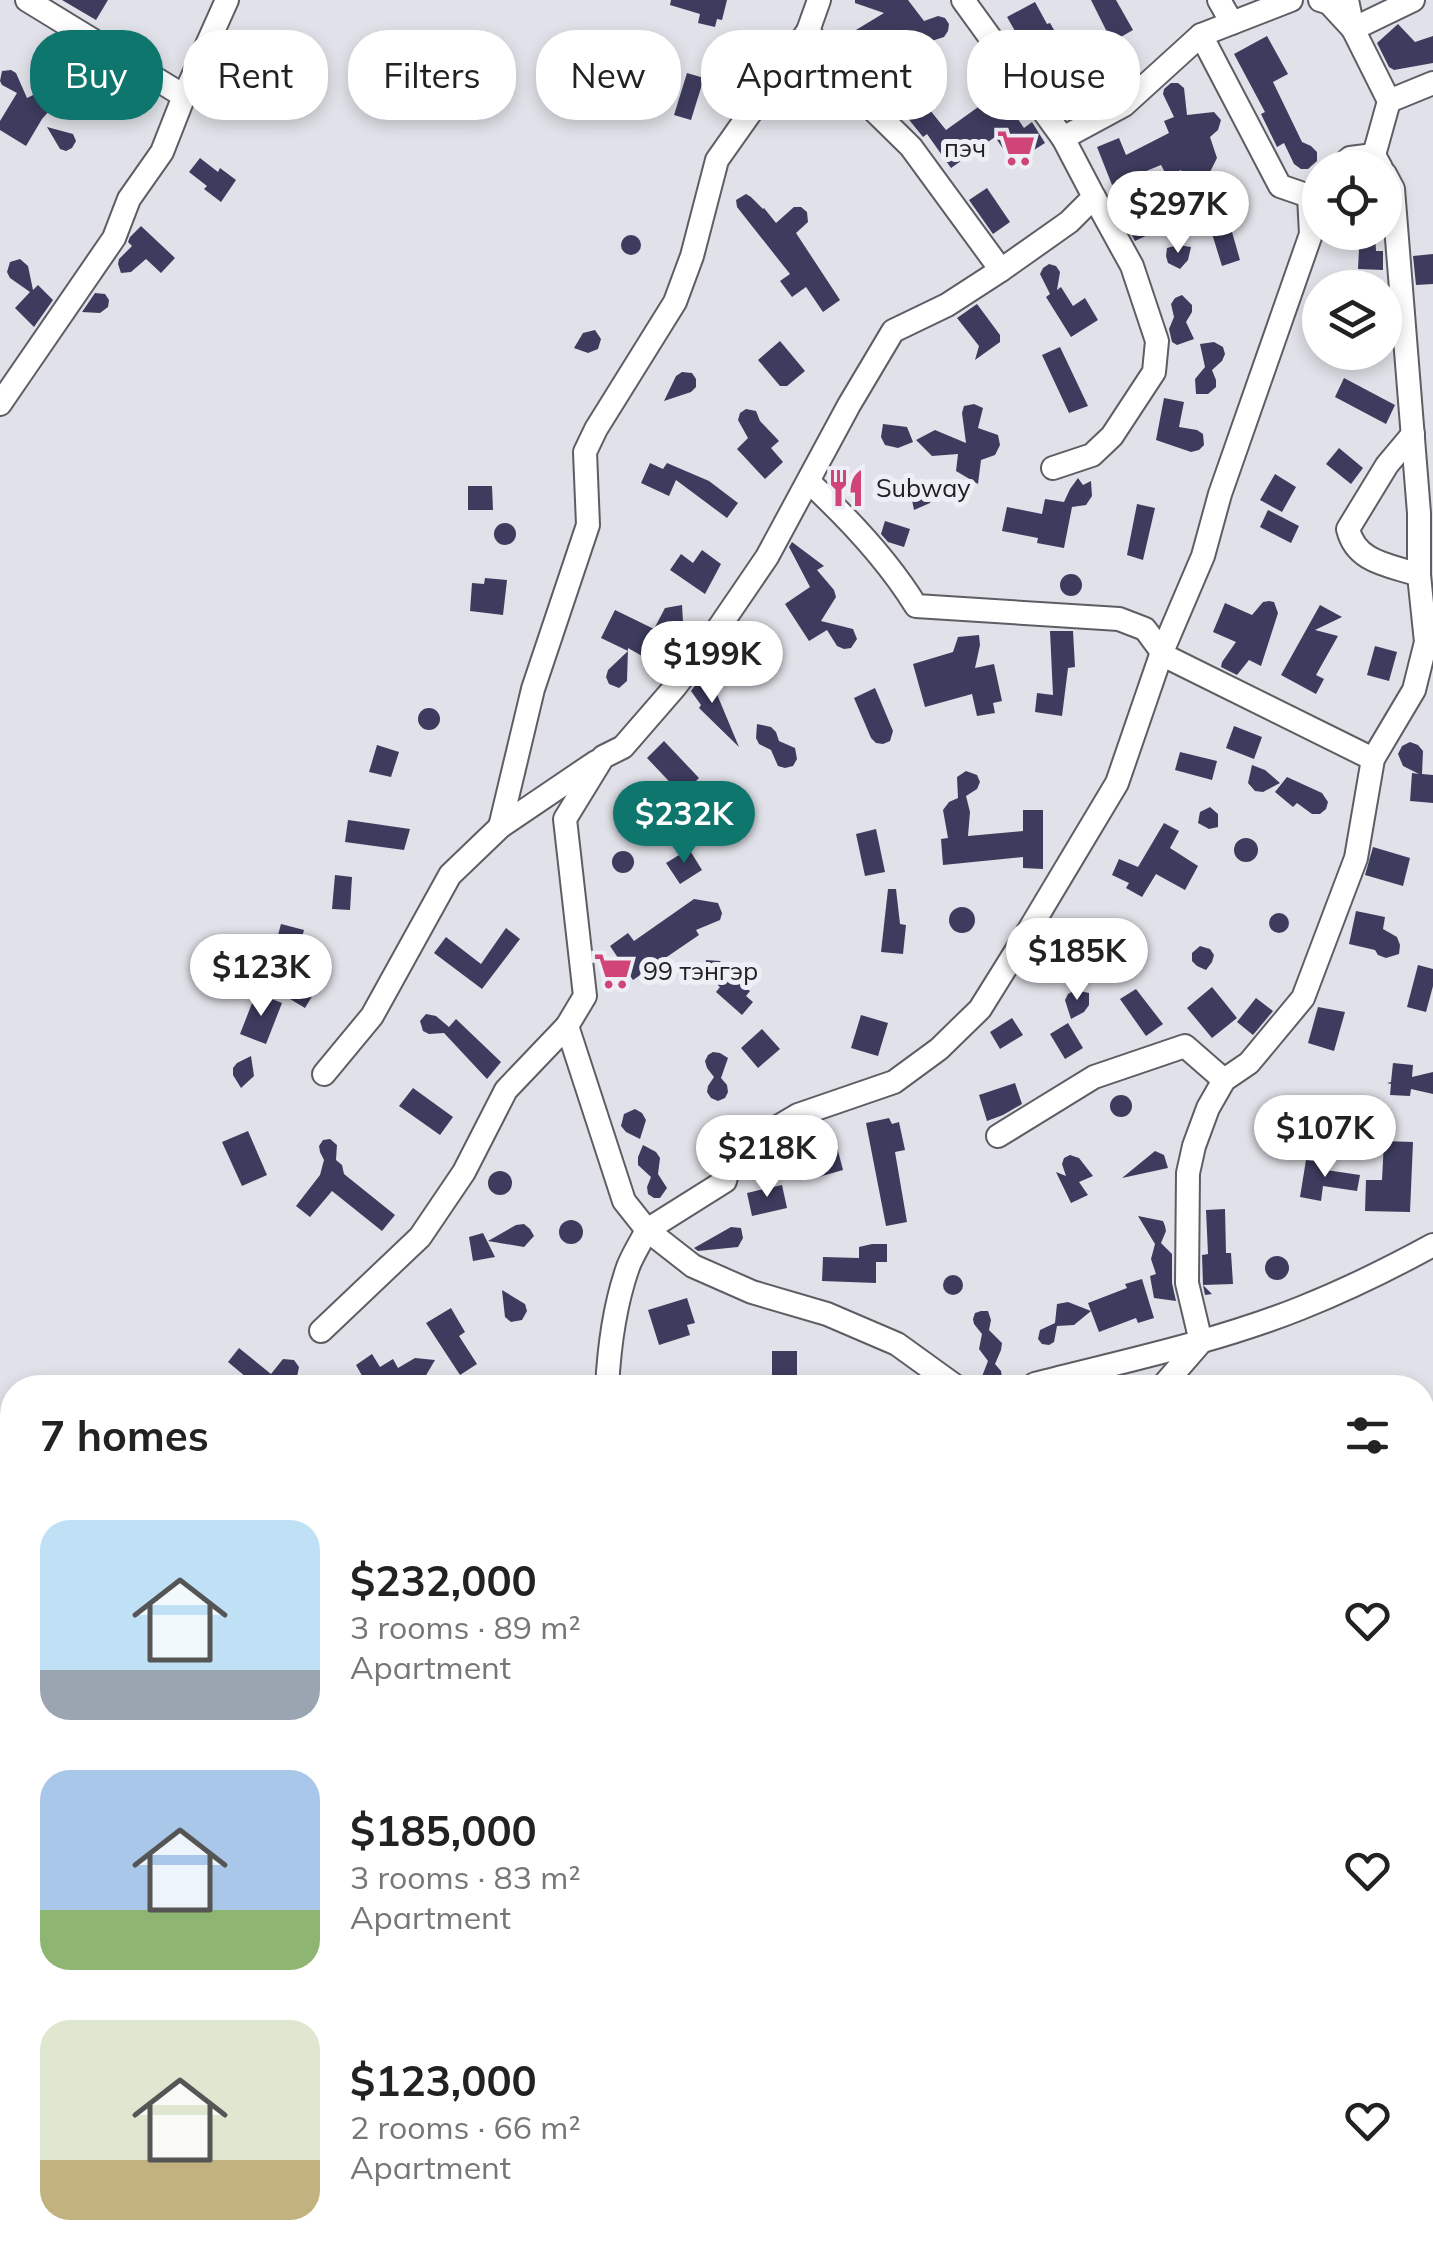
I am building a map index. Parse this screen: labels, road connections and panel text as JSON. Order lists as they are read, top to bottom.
{
  "places": {
    "supermarket": ["пэч", "99 тэнгэр"],
    "restaurant": ["Subway"]
  },
  "page": {
    "chip": [
      "Buy",
      "Rent",
      "Filters",
      "New",
      "Apartment",
      "House"
    ],
    "price": [
      "$297K",
      "$199K",
      "$232K",
      "$185K",
      "$123K",
      "$107K",
      "$218K"
    ],
    "heading": "7 homes",
    "list": [
      {
        "name": "$232,000",
        "note": "3 rooms · 89 m² · Apartment"
      },
      {
        "name": "$185,000",
        "note": "3 rooms · 83 m² · Apartment"
      },
      {
        "name": "$123,000",
        "note": "2 rooms · 66 m² · Apartment"
      }
    ]
  }
}
